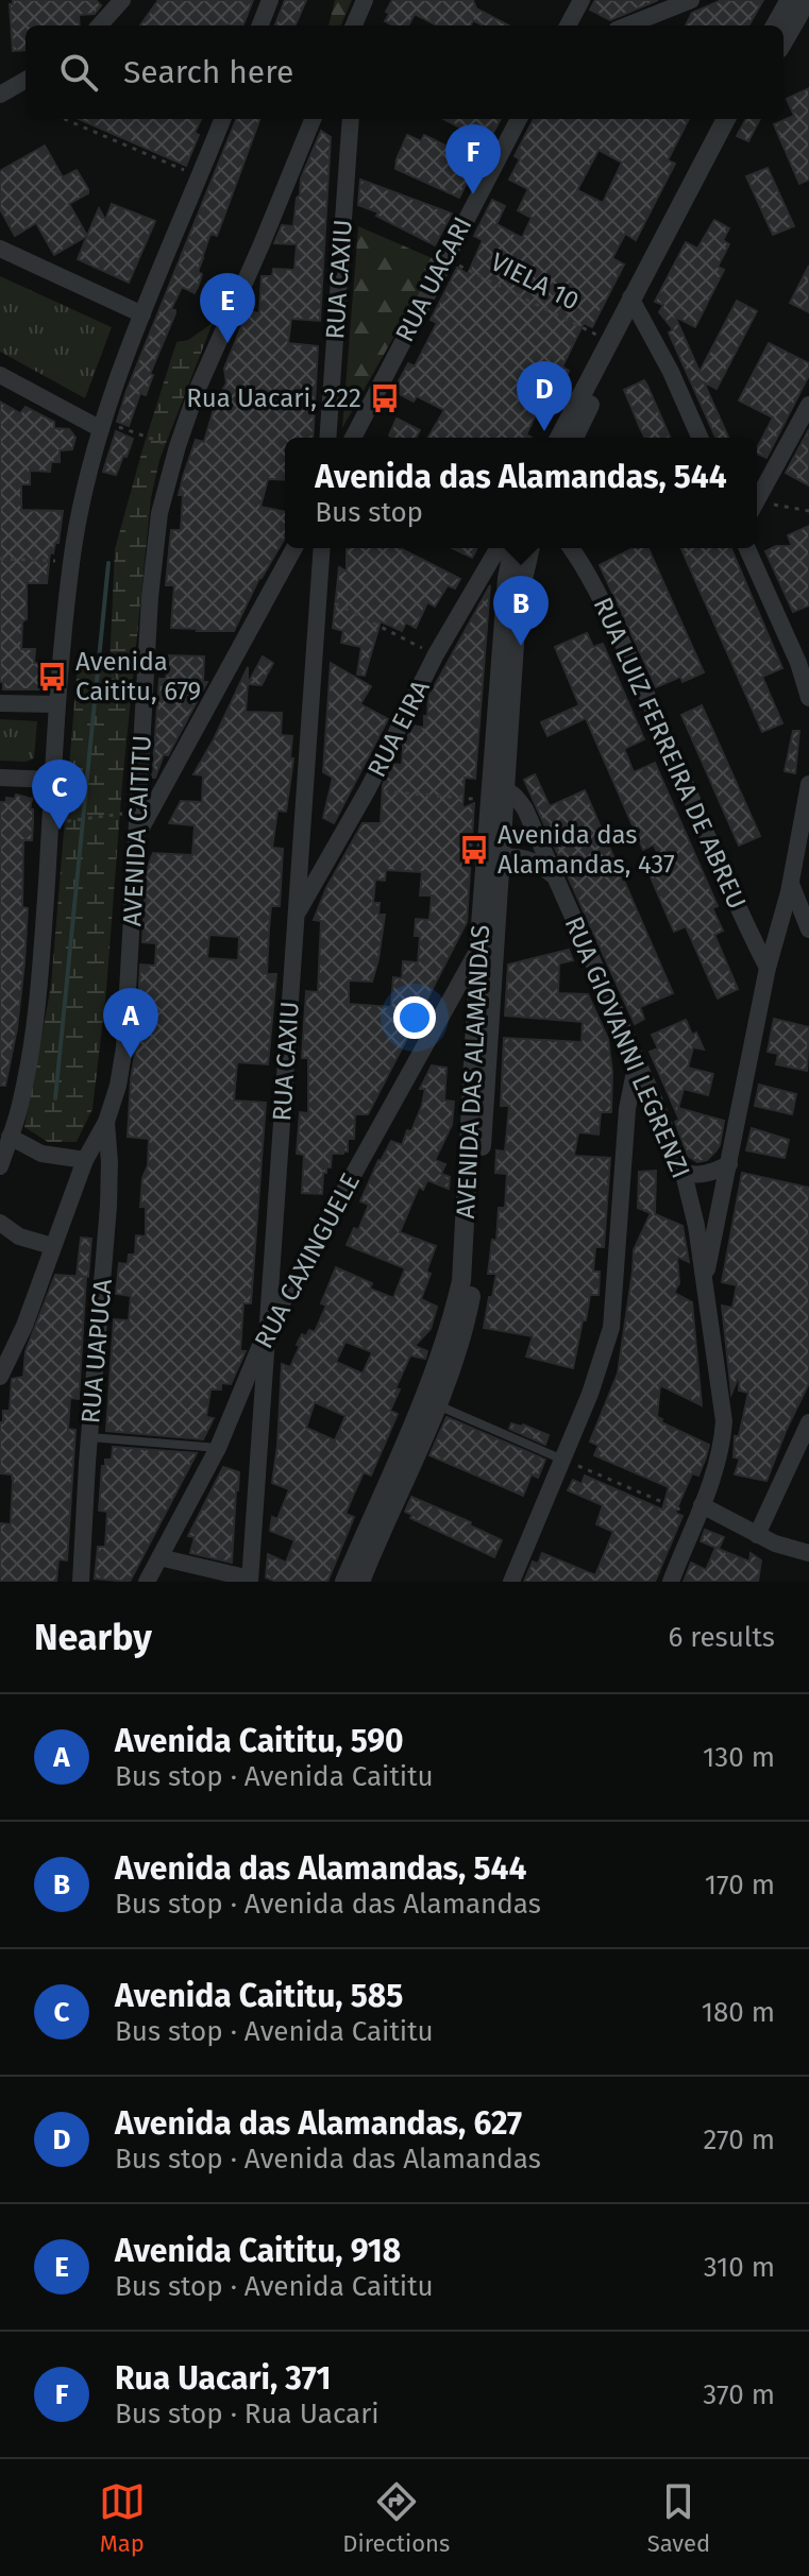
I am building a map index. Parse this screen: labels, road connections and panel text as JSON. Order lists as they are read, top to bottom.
{
  "streets": {
    "street": [
      "RUA CAXIU",
      "RUA UACARI",
      "RUA EIRA",
      "RUA LUIZ FERREIRA DE ABREU",
      "AVENIDA CAITITU",
      "RUA GIOVANNI LEGRENZI",
      "AVENIDA DAS ALAMANDAS",
      "RUA CAXINGUELE",
      "RUA UAPUCA"
    ],
    "path": ["VIELA 10"]
  },
  "crossings": [
    ["RUA CAXIU", "RUA EIRA"],
    ["RUA CAXIU", "RUA CAXINGUELE"],
    ["RUA UACARI", "VIELA 10"],
    ["AVENIDA CAITITU", "RUA UAPUCA"],
    ["RUA GIOVANNI LEGRENZI", "AVENIDA DAS ALAMANDAS"],
    ["AVENIDA DAS ALAMANDAS", "RUA CAXINGUELE"]
  ],
  "places": {
    "bus stop": ["Rua Uacari, 222", "Avenida Caititu, 679", "Avenida das Alamandas, 437"]
  },
  "page": {
    "search": "Search here",
    "pins": [
      "F",
      "E",
      "D",
      "B",
      "C",
      "A"
    ],
    "popup": ["Avenida das Alamandas, 544", "Bus stop"],
    "heading": ["Nearby", "6 results"],
    "list": [
      {
        "mark": "A",
        "name": "Avenida Caititu, 590",
        "note": "Bus stop · Avenida Caititu",
        "value": "130 m"
      },
      {
        "mark": "B",
        "name": "Avenida das Alamandas, 544",
        "note": "Bus stop · Avenida das Alamandas",
        "value": "170 m"
      },
      {
        "mark": "C",
        "name": "Avenida Caititu, 585",
        "note": "Bus stop · Avenida Caititu",
        "value": "180 m"
      },
      {
        "mark": "D",
        "name": "Avenida das Alamandas, 627",
        "note": "Bus stop · Avenida das Alamandas",
        "value": "270 m"
      },
      {
        "mark": "E",
        "name": "Avenida Caititu, 918",
        "note": "Bus stop · Avenida Caititu",
        "value": "310 m"
      },
      {
        "mark": "F",
        "name": "Rua Uacari, 371",
        "note": "Bus stop · Rua Uacari",
        "value": "370 m"
      }
    ],
    "nav": ["Map", "Directions", "Saved"]
  }
}
